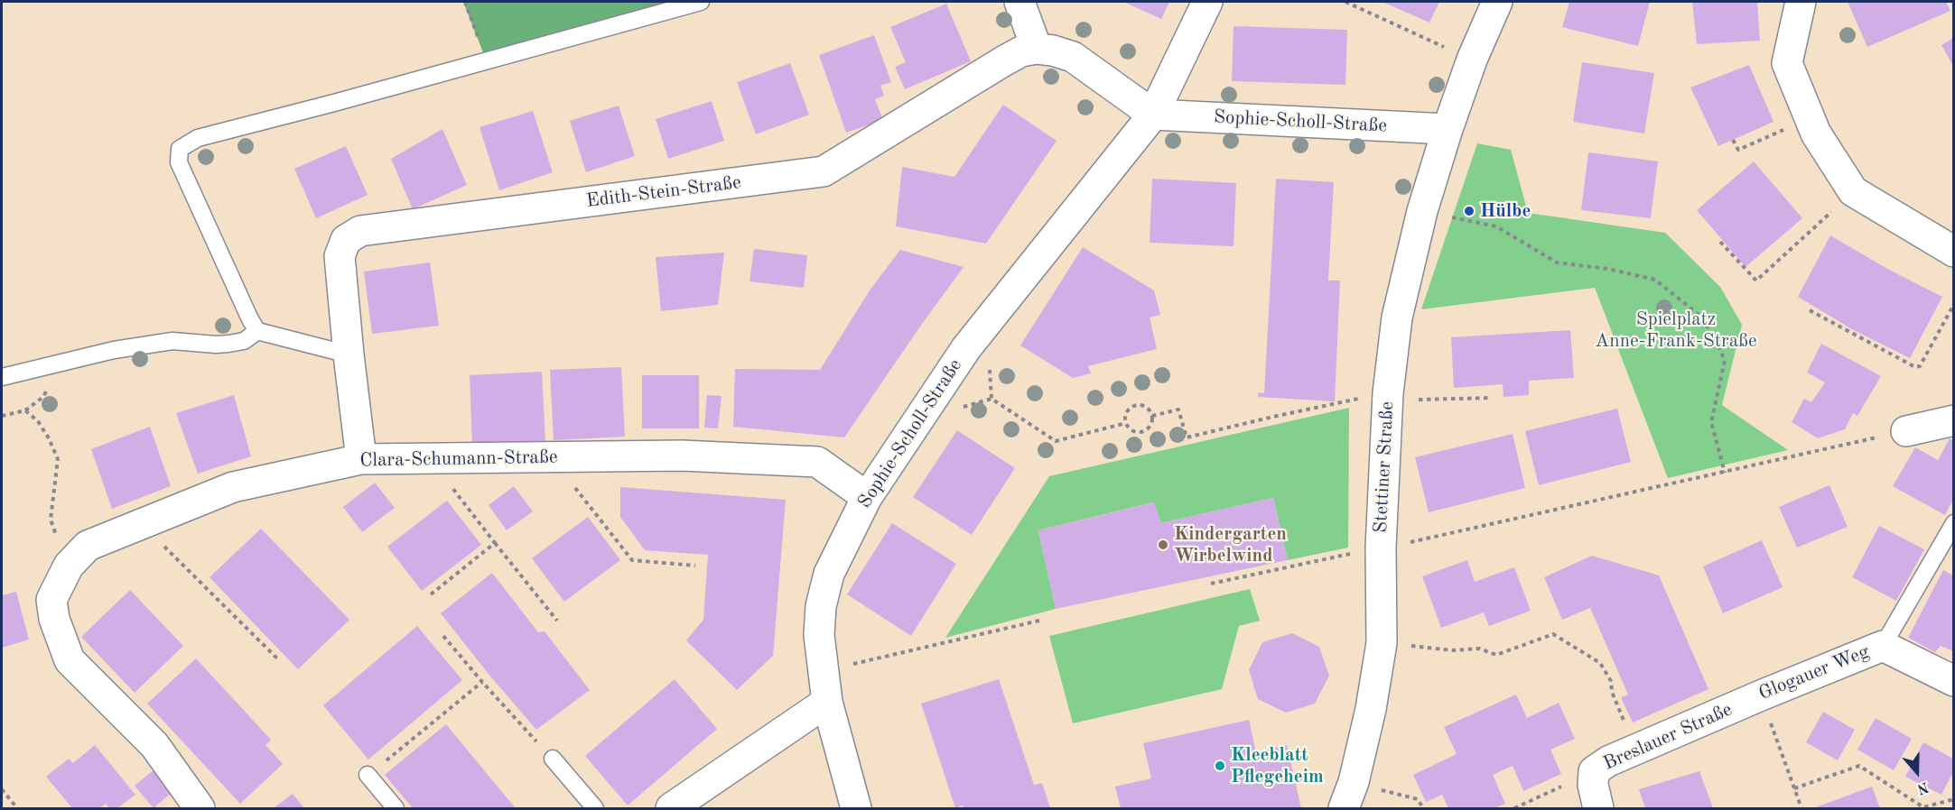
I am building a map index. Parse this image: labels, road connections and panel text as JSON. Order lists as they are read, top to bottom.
{
  "streets": {
    "street": [
      "Sophie-Scholl-Straße",
      "Edith-Stein-Straße",
      "Clara-Schumann-Straße",
      "Stettiner Straße",
      "Glogauer Weg",
      "Breslauer Straße"
    ]
  },
  "crossings": [
    ["Sophie-Scholl-Straße", "Edith-Stein-Straße"],
    ["Sophie-Scholl-Straße", "Clara-Schumann-Straße"],
    ["Sophie-Scholl-Straße", "Stettiner Straße"],
    ["Edith-Stein-Straße", "Clara-Schumann-Straße"],
    ["Glogauer Weg", "Breslauer Straße"]
  ],
  "parks": ["Spielplatz Anne-Frank-Straße"],
  "places": ["Hülbe", "Kindergarten Wirbelwind", "Kleeblatt Pflegeheim"],
  "north": "bottom"
}
